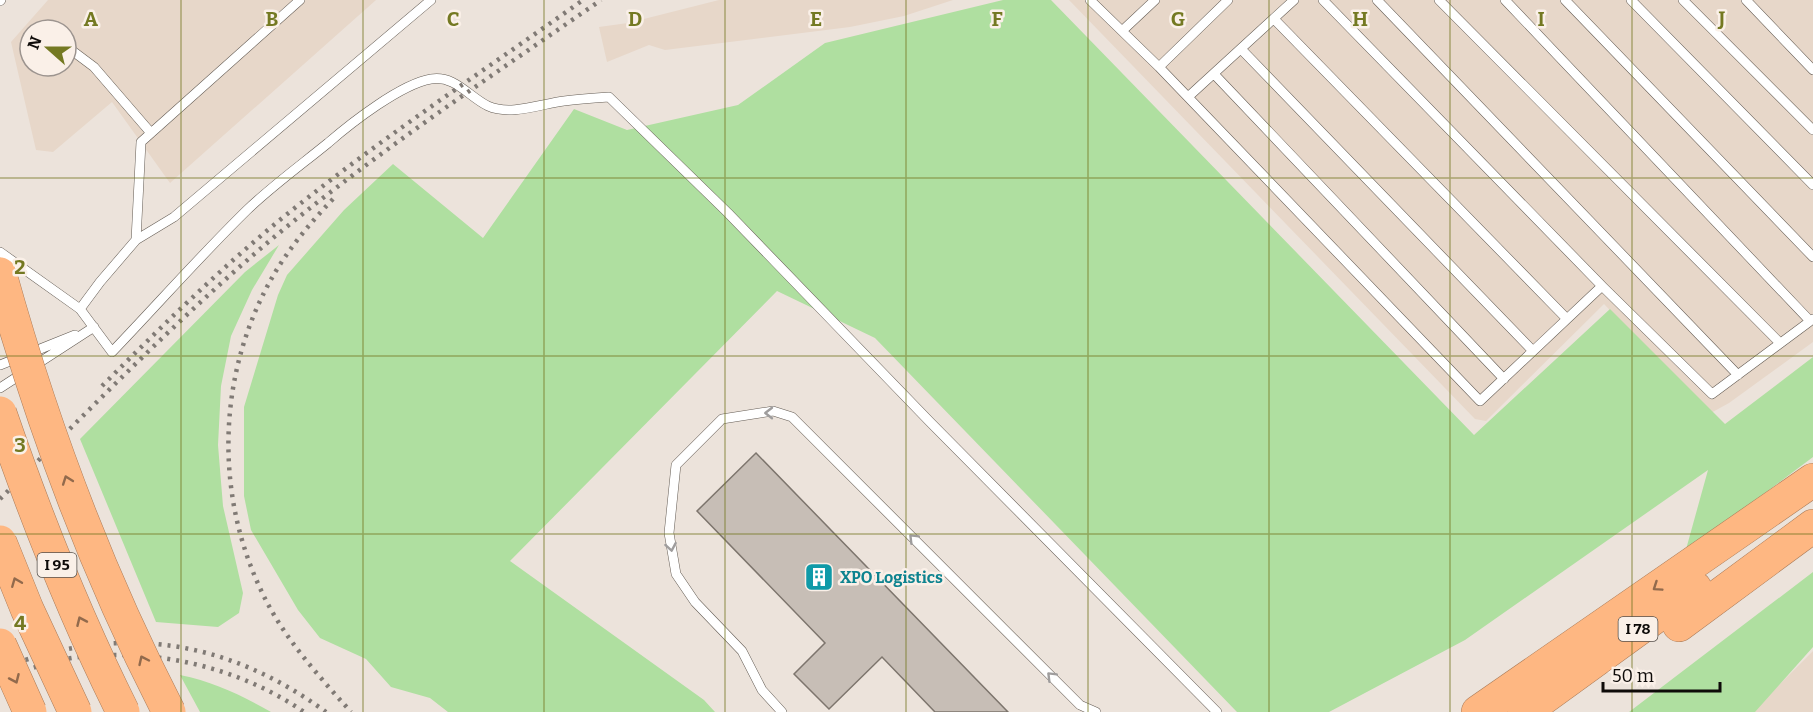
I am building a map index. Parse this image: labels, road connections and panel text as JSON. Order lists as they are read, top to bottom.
{
  "streets": {
    "highway": ["I 95", "I 78"]
  },
  "places": {
    "building": ["XPO Logistics"]
  },
  "scale_bar": "50 m",
  "north": "left",
  "grid": {
    "columns": [
      "A",
      "B",
      "C",
      "D",
      "E",
      "F",
      "G",
      "H",
      "I",
      "J"
    ],
    "rows": ["2", "3", "4"]
  }
}
